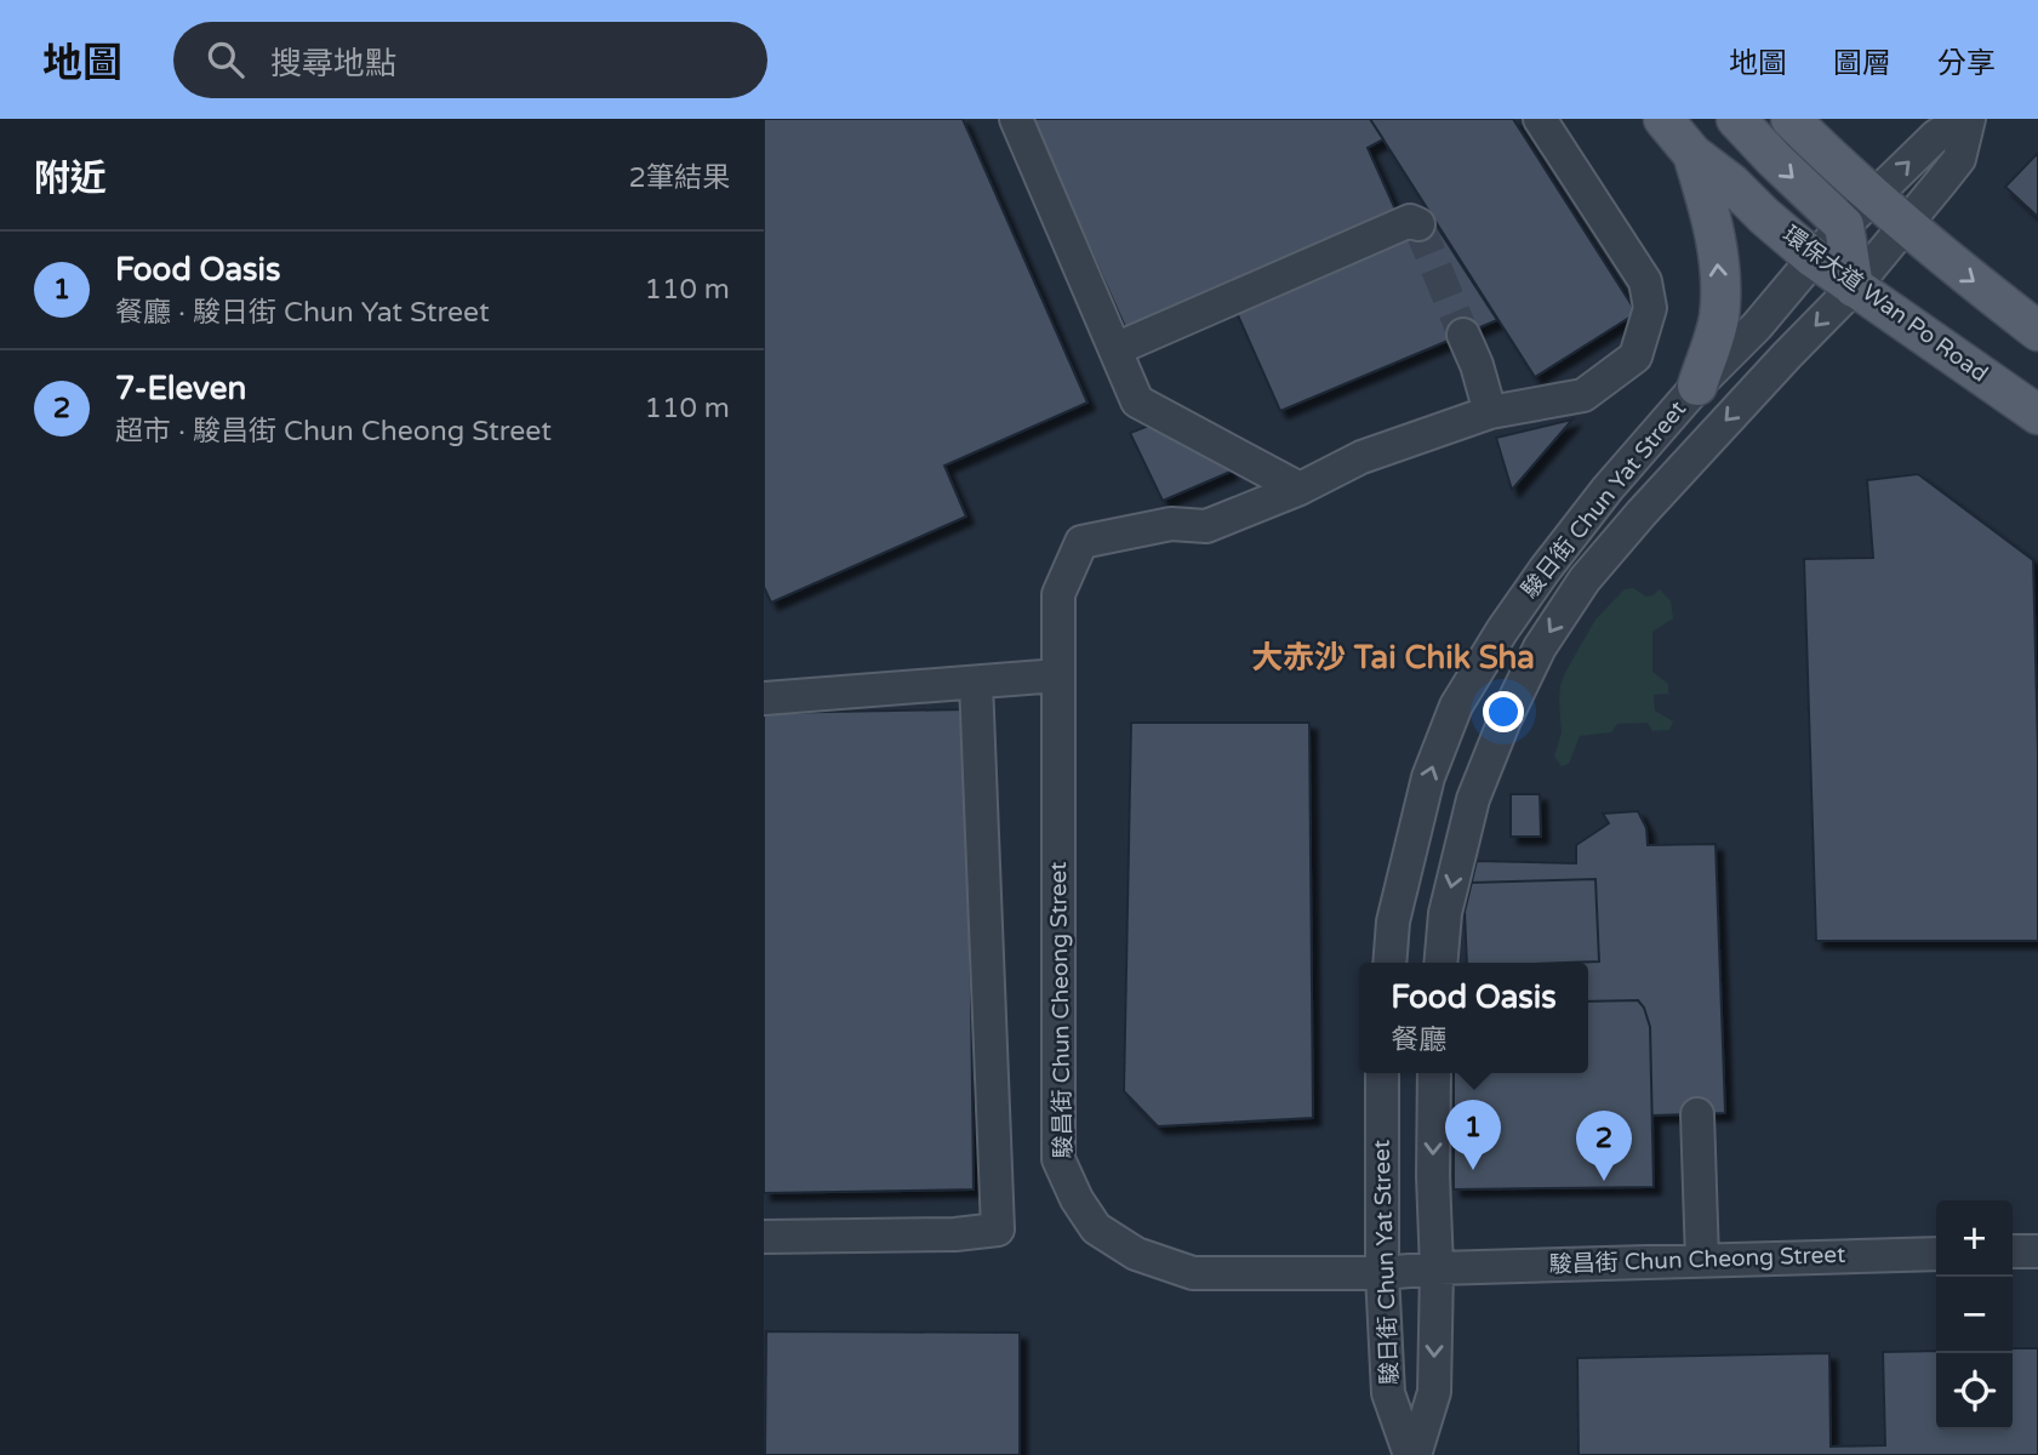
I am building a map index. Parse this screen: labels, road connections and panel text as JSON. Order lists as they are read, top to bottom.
{
  "streets": {
    "main road": ["環保大道 Wan Po Road"],
    "street": ["駿日街 Chun Yat Street", "駿昌街 Chun Cheong Street"]
  },
  "crossings": [
    ["環保大道 Wan Po Road", "駿日街 Chun Yat Street"],
    ["駿日街 Chun Yat Street", "駿昌街 Chun Cheong Street"]
  ],
  "districts": ["大赤沙 Tai Chik Sha"],
  "page": {
    "header": "地圖",
    "search": "搜尋地點",
    "nav": ["地圖", "圖層", "分享"],
    "heading": ["附近", "2筆結果"],
    "list": [
      {
        "mark": "1",
        "name": "Food Oasis",
        "note": "餐廳 · 駿日街 Chun Yat Street",
        "value": "110 m"
      },
      {
        "mark": "2",
        "name": "7-Eleven",
        "note": "超市 · 駿昌街 Chun Cheong Street",
        "value": "110 m"
      }
    ],
    "popup": ["Food Oasis", "餐廳"],
    "pins": ["1", "2"],
    "map_buttons": ["+", "−"]
  }
}
